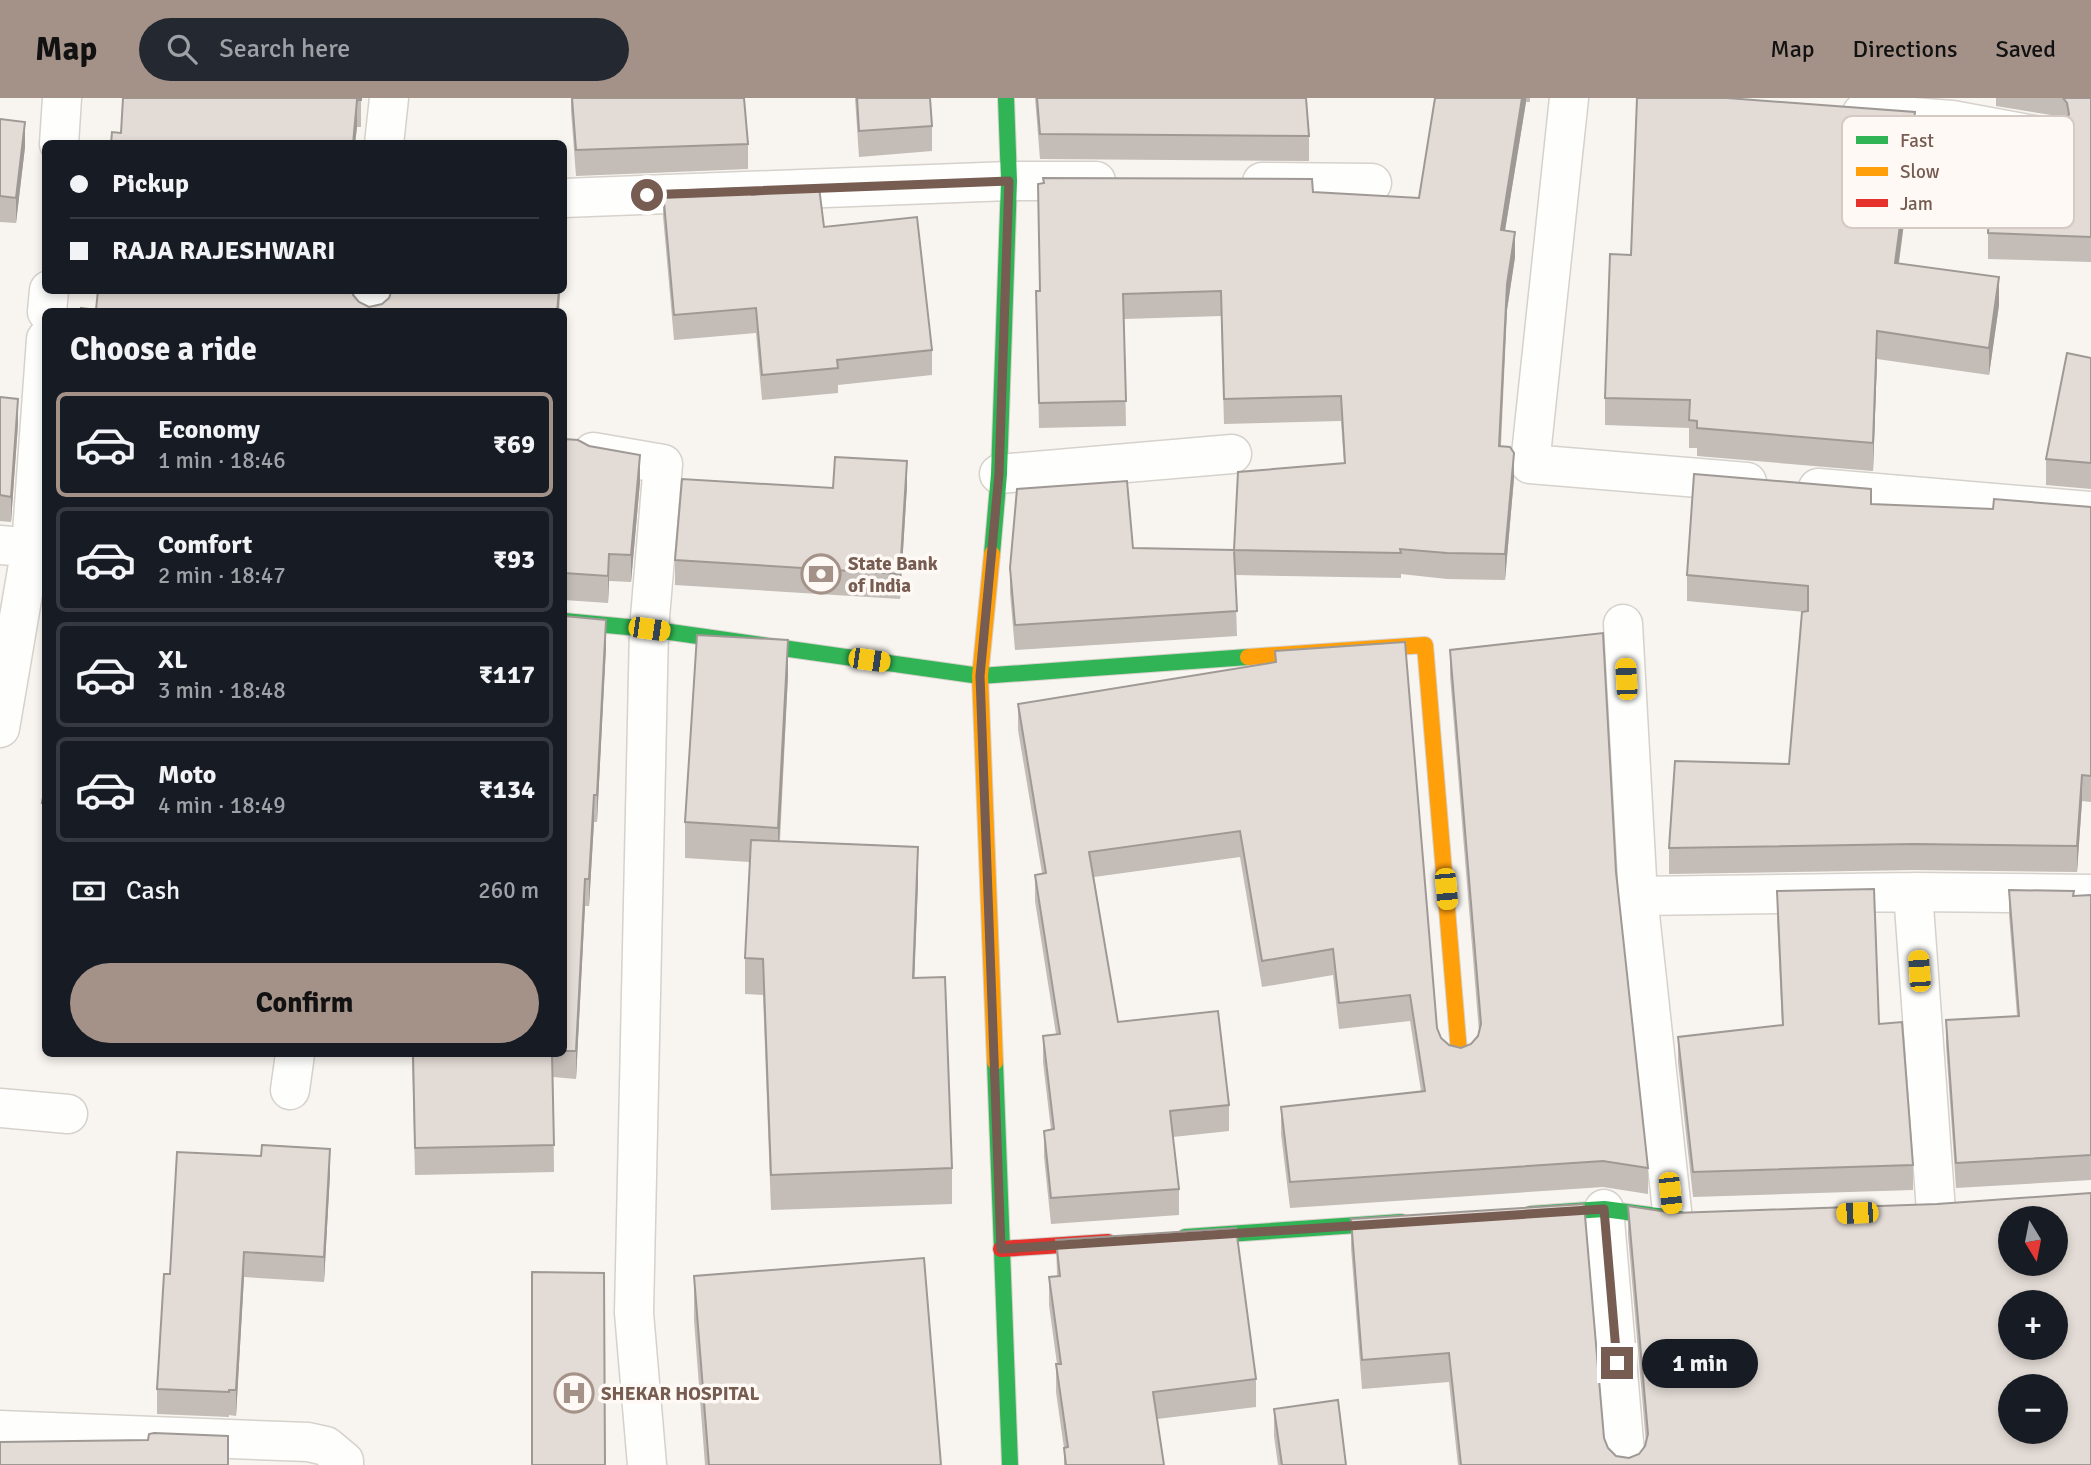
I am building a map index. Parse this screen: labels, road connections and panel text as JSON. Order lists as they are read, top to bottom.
{
  "places": {
    "bank": ["State Bank of India"],
    "hospital": ["SHEKAR HOSPITAL"]
  },
  "legend": ["Fast", "Slow", "Jam"],
  "north": "bottom",
  "page": {
    "header": "Map",
    "search": "Search here",
    "nav": ["Map", "Directions", "Saved"],
    "banner": ["Pickup", "RAJA RAJESHWARI"],
    "heading": "Choose a ride",
    "list": [
      {
        "name": "Economy",
        "note": "1 min · 18:46",
        "value": "₹69"
      },
      {
        "name": "Comfort",
        "note": "2 min · 18:47",
        "value": "₹93"
      },
      {
        "name": "XL",
        "note": "3 min · 18:48",
        "value": "₹117"
      },
      {
        "name": "Moto",
        "note": "4 min · 18:49",
        "value": "₹134"
      }
    ],
    "pay": ["Cash", "260 m"],
    "buttons": "Confirm",
    "map_buttons": ["+", "−"],
    "bubble": "1 min"
  }
}
